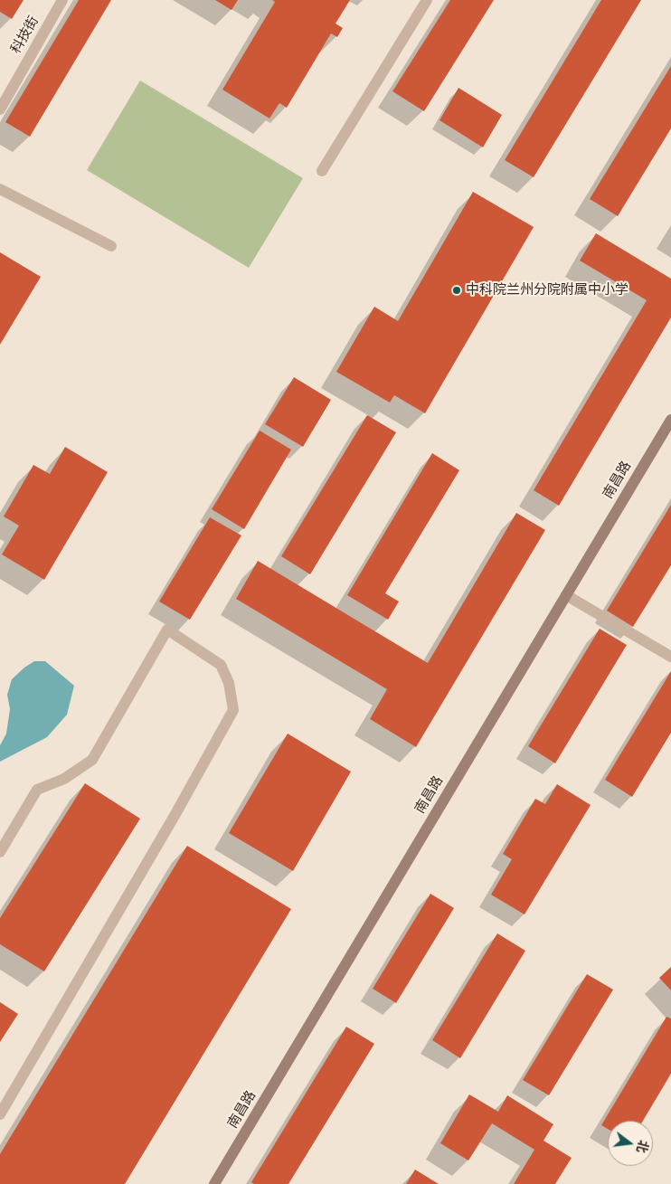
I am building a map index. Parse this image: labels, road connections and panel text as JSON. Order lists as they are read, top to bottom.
{
  "streets": {
    "main road": ["南昌路"],
    "street": ["科技街"]
  },
  "places": ["中科院兰州分院附属中小学"],
  "north": "right"
}
